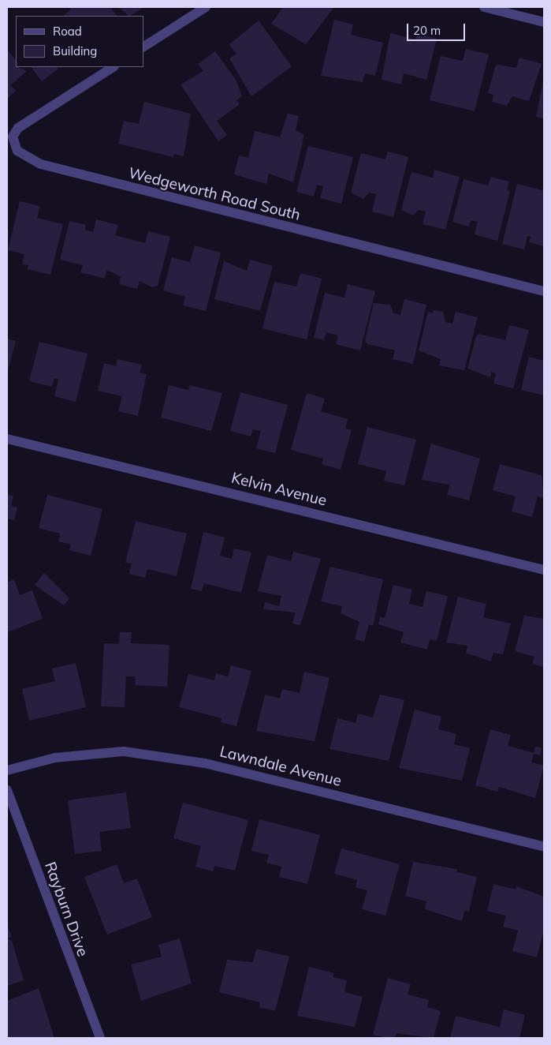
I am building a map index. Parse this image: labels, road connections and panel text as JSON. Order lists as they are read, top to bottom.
{
  "streets": {
    "street": [
      "Wedgeworth Road South",
      "Kelvin Avenue",
      "Lawndale Avenue",
      "Rayburn Drive"
    ]
  },
  "legend": ["Road", "Building"],
  "scale_bar": "20 m"
}
